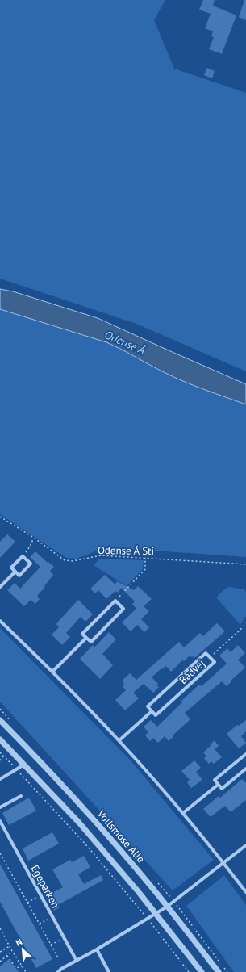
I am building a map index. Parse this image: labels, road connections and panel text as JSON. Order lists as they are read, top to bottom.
{
  "streets": {
    "street": ["Bådvej", "Vollsmose Alle", "Egeparken"],
    "path": ["Odense Å Sti"]
  },
  "water": ["Odense Å"],
  "north": "top left"
}
